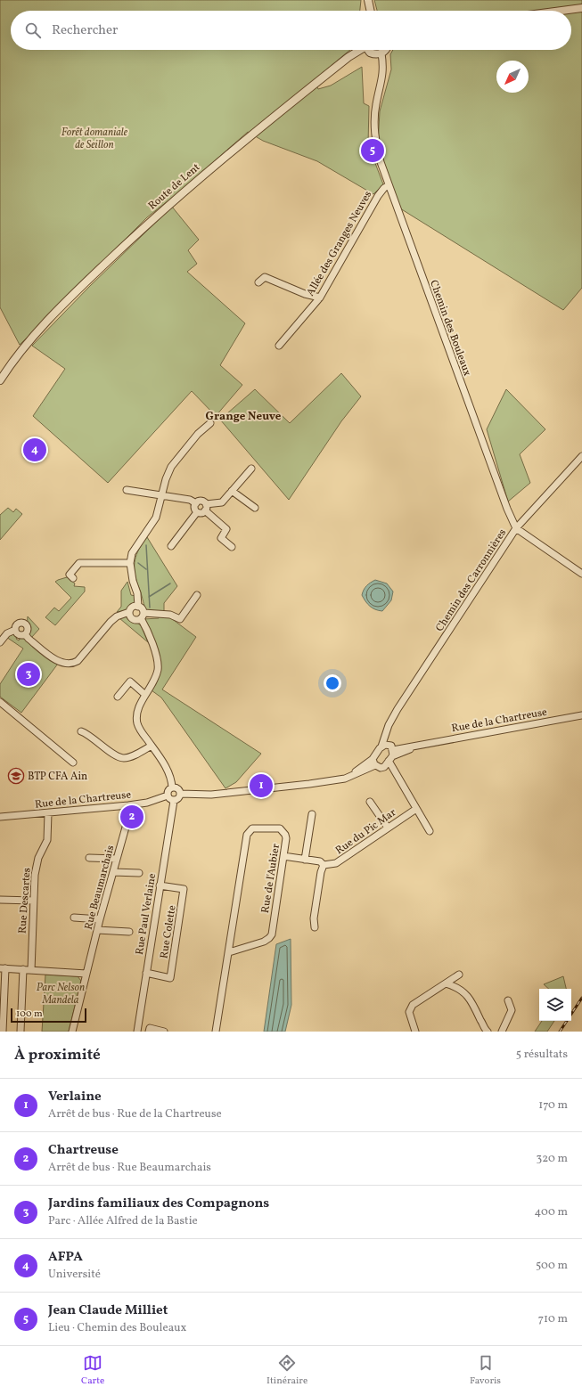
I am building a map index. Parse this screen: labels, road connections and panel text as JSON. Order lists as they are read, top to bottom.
{
  "streets": {
    "street": [
      "Route de Lent",
      "Allée des Granges Neuves",
      "Chemin des Bouleaux",
      "Chemin des Carronnières",
      "Rue de la Chartreuse",
      "Rue du Pic Mar",
      "Rue de l'Aubier",
      "Rue Beaumarchais",
      "Rue Descartes",
      "Rue Paul Verlaine",
      "Rue Colette"
    ]
  },
  "crossings": [
    ["Allée des Granges Neuves", "Chemin des Bouleaux"],
    ["Chemin des Bouleaux", "Chemin des Carronnières"],
    ["Rue de la Chartreuse", "Rue Beaumarchais"],
    ["Rue de la Chartreuse", "Rue Descartes"],
    ["Rue de la Chartreuse", "Rue Paul Verlaine"],
    ["Rue Paul Verlaine", "Rue Colette"]
  ],
  "districts": ["Grange Neuve"],
  "parks": ["Forêt domaniale de Seillon", "Parc Nelson Mandela"],
  "places": {
    "school or university": ["BTP CFA Ain"]
  },
  "scale_bar": "100 m",
  "north": "bottom left",
  "page": {
    "search": "Rechercher",
    "pins": [
      "5",
      "4",
      "3",
      "1",
      "2"
    ],
    "scale": "100 m",
    "heading": ["À proximité", "5 résultats"],
    "list": [
      {
        "mark": "1",
        "name": "Verlaine",
        "note": "Arrêt de bus · Rue de la Chartreuse",
        "value": "170 m"
      },
      {
        "mark": "2",
        "name": "Chartreuse",
        "note": "Arrêt de bus · Rue Beaumarchais",
        "value": "320 m"
      },
      {
        "mark": "3",
        "name": "Jardins familiaux des Compagnons",
        "note": "Parc · Allée Alfred de la Bastie",
        "value": "400 m"
      },
      {
        "mark": "4",
        "name": "AFPA",
        "note": "Université",
        "value": "500 m"
      },
      {
        "mark": "5",
        "name": "Jean Claude Milliet",
        "note": "Lieu · Chemin des Bouleaux",
        "value": "710 m"
      }
    ],
    "nav": ["Carte", "Itinéraire", "Favoris"]
  }
}
